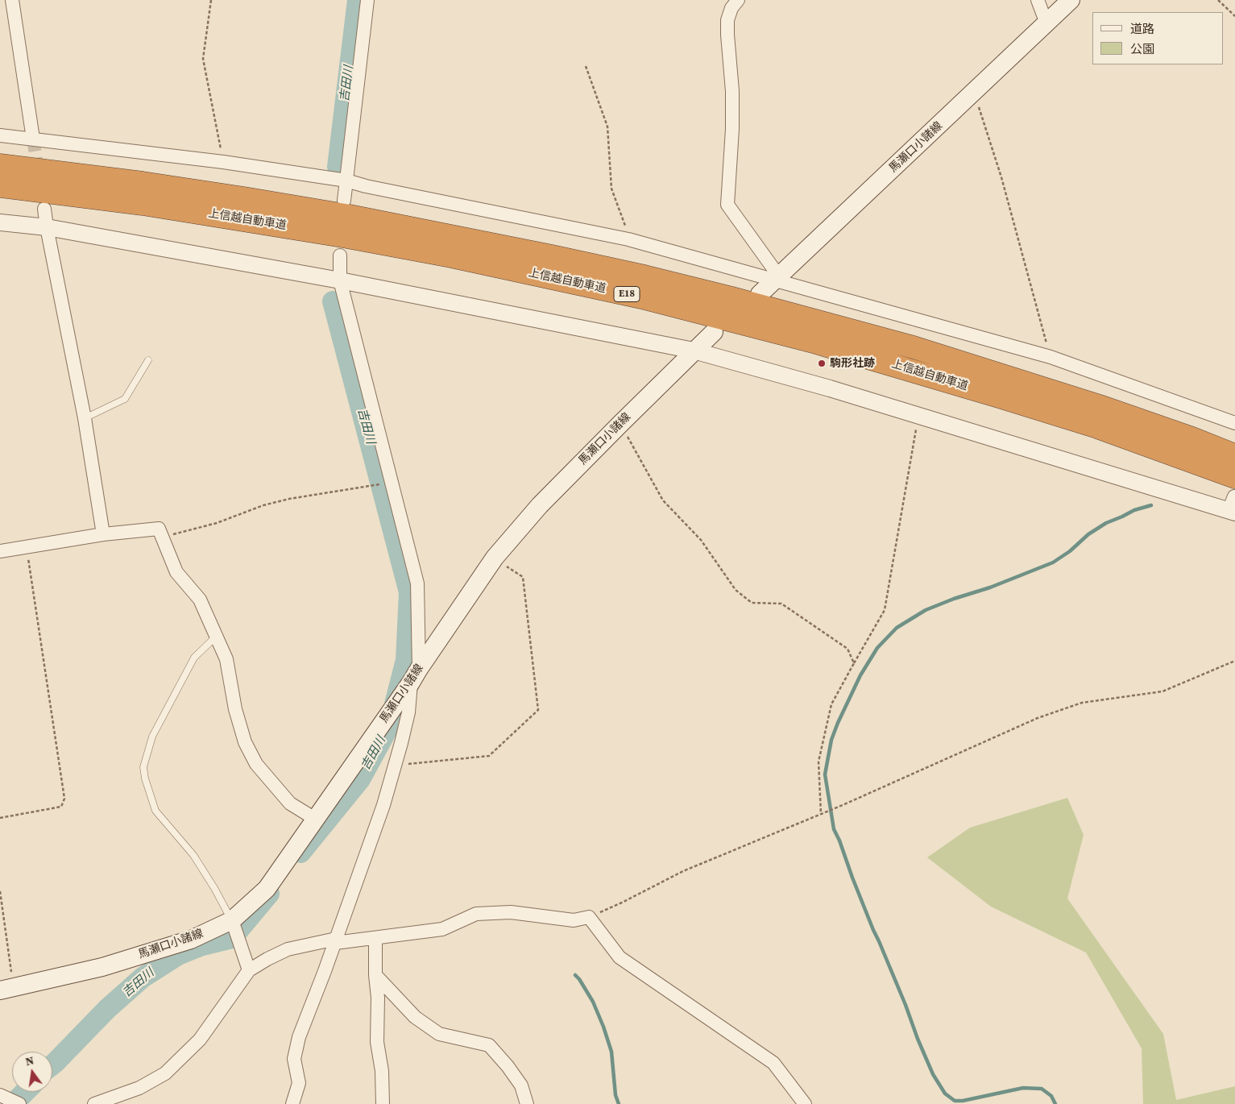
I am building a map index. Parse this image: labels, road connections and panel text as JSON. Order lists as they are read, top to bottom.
{
  "streets": {
    "highway": ["上信越自動車道", "E18"],
    "main road": ["馬瀬口小諸線"]
  },
  "water": ["吉田川"],
  "places": ["駒形社跡"],
  "legend": ["道路", "公園"],
  "north": "top"
}
